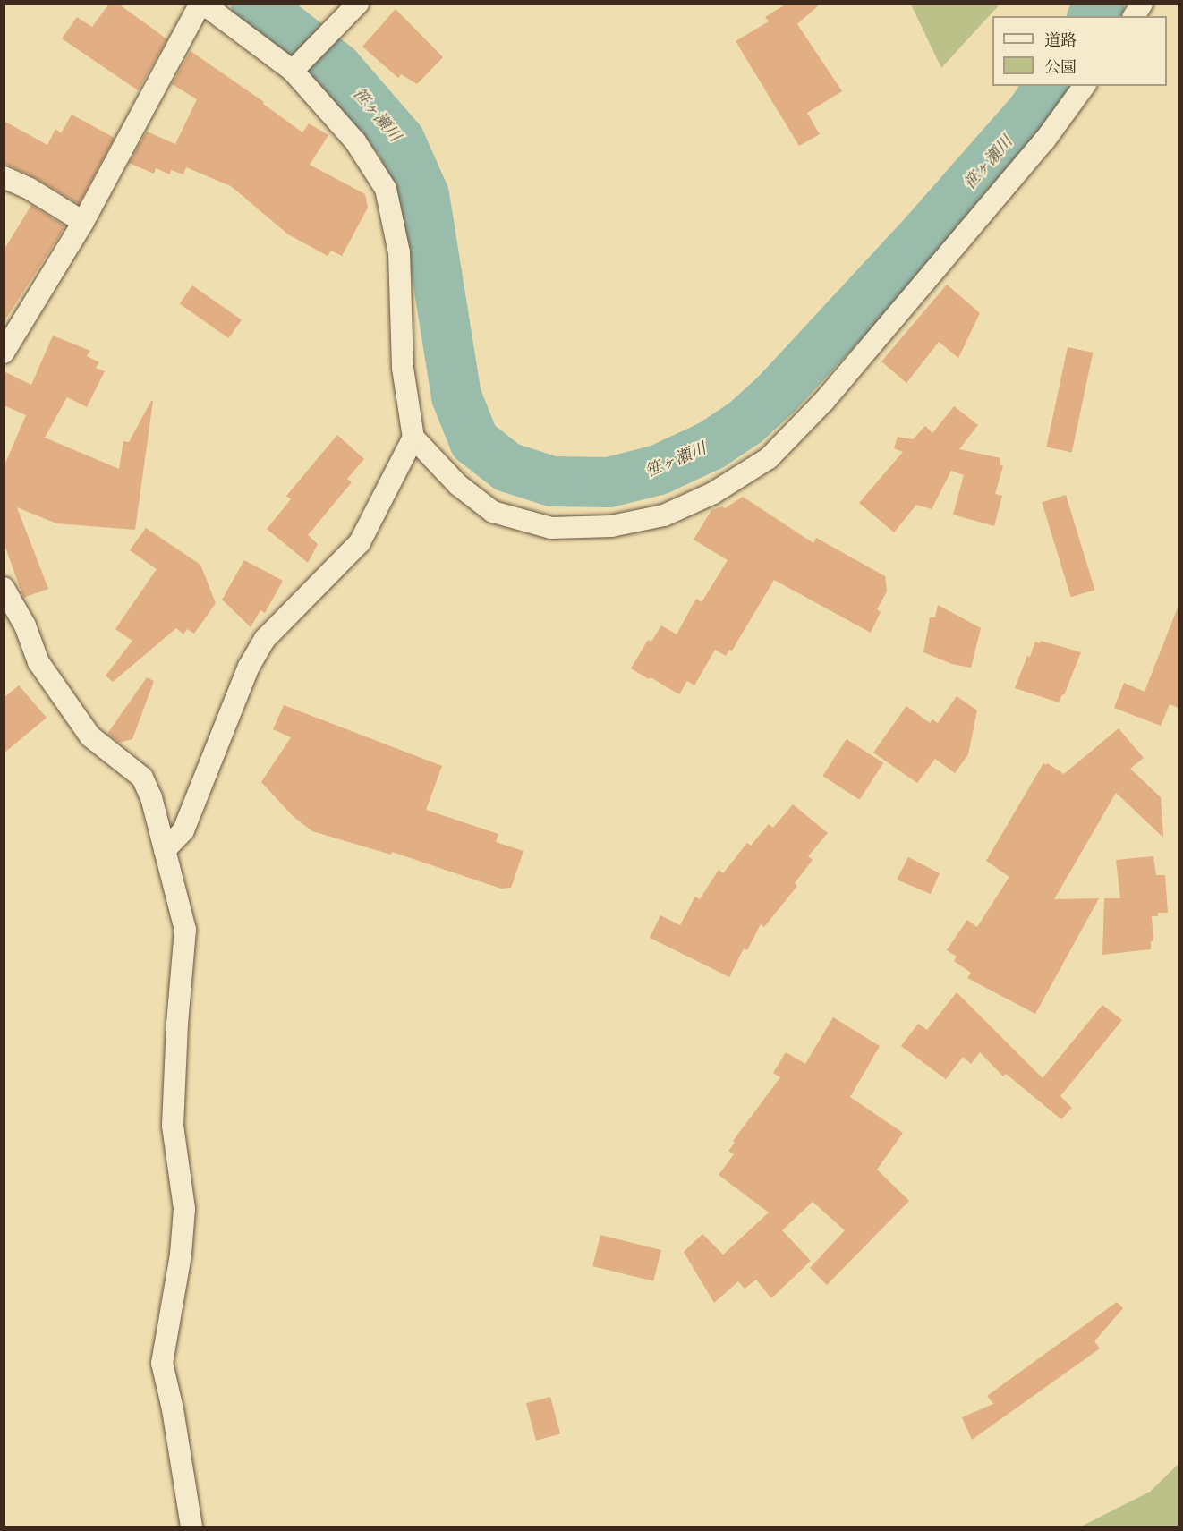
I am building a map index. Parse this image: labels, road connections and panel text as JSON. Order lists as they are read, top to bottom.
{
  "water": ["笹ヶ瀬川"],
  "legend": ["道路", "公園"]
}
